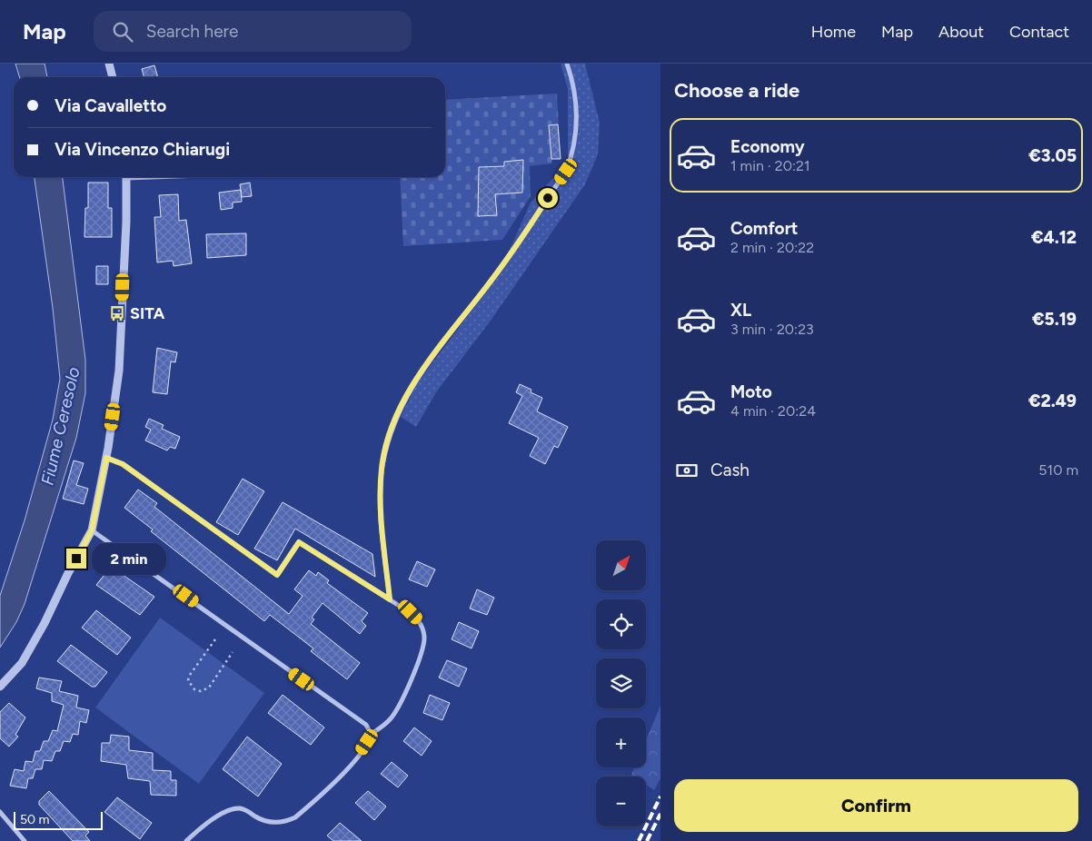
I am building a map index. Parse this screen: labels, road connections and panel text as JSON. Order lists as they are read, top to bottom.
{
  "water": ["Fiume Ceresolo"],
  "places": {
    "bus stop": ["SITA"]
  },
  "scale_bar": "50 m",
  "north": "top right",
  "page": {
    "header": "Map",
    "search": "Search here",
    "nav": [
      "Home",
      "Map",
      "About",
      "Contact"
    ],
    "heading": "Choose a ride",
    "banner": ["Via Cavalletto", "Via Vincenzo Chiarugi"],
    "list": [
      {
        "name": "Economy",
        "note": "1 min · 20:21",
        "value": "€3.05"
      },
      {
        "name": "Comfort",
        "note": "2 min · 20:22",
        "value": "€4.12"
      },
      {
        "name": "XL",
        "note": "3 min · 20:23",
        "value": "€5.19"
      },
      {
        "name": "Moto",
        "note": "4 min · 20:24",
        "value": "€2.49"
      }
    ],
    "pay": ["Cash", "510 m"],
    "map_buttons": ["+", "−"],
    "bubble": "2 min",
    "buttons": "Confirm",
    "scale": "50 m"
  }
}
